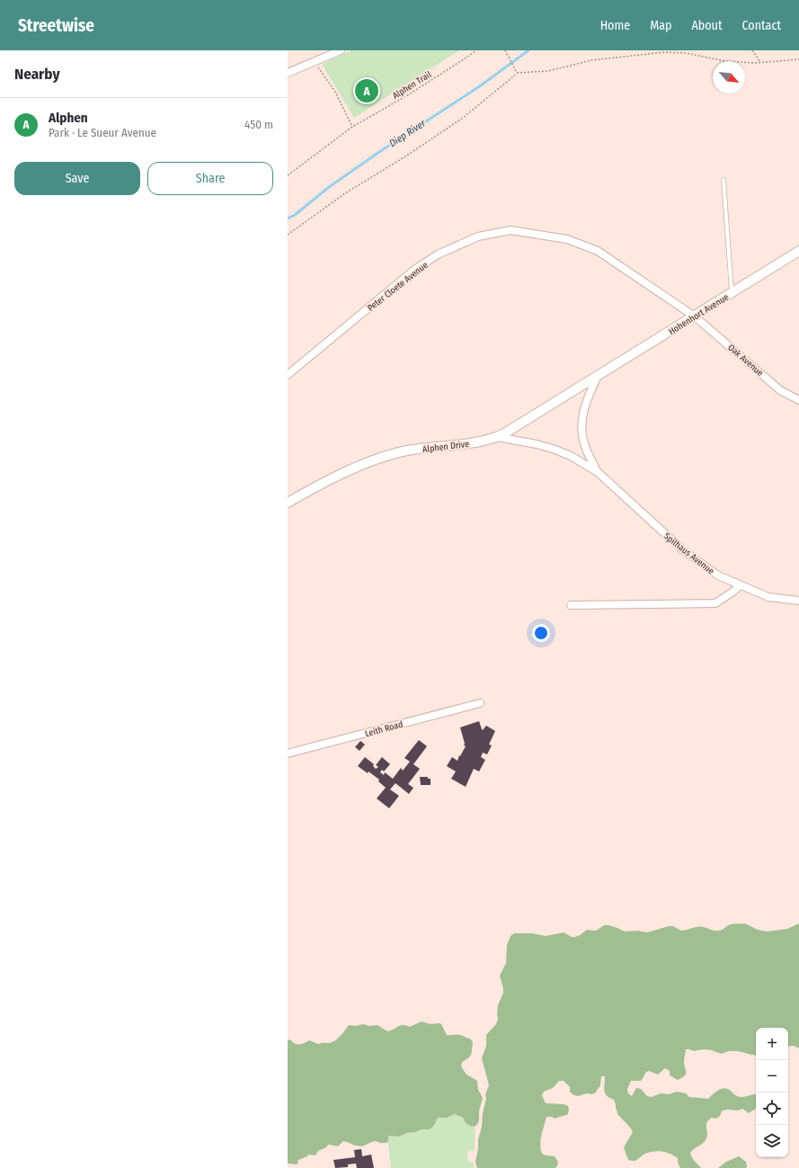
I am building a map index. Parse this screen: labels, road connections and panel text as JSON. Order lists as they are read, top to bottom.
{
  "streets": {
    "street": [
      "Peter Cloete Avenue",
      "Hohenhort Avenue",
      "Oak Avenue",
      "Alphen Drive",
      "Spilhaus Avenue",
      "Leith Road"
    ],
    "path": ["Alphen Trail"]
  },
  "crossings": [
    ["Peter Cloete Avenue", "Hohenhort Avenue"],
    ["Peter Cloete Avenue", "Oak Avenue"],
    ["Hohenhort Avenue", "Oak Avenue"],
    ["Hohenhort Avenue", "Alphen Drive"],
    ["Hohenhort Avenue", "Spilhaus Avenue"],
    ["Alphen Drive", "Spilhaus Avenue"]
  ],
  "water": ["Diep River"],
  "north": "bottom right",
  "page": {
    "header": "Streetwise",
    "nav": [
      "Home",
      "Map",
      "About",
      "Contact"
    ],
    "heading": "Nearby",
    "pins": "A",
    "list": [
      {
        "mark": "A",
        "name": "Alphen",
        "note": "Park · Le Sueur Avenue",
        "value": "450 m"
      }
    ],
    "buttons": ["Save", "Share"],
    "map_buttons": ["+", "−"]
  }
}
